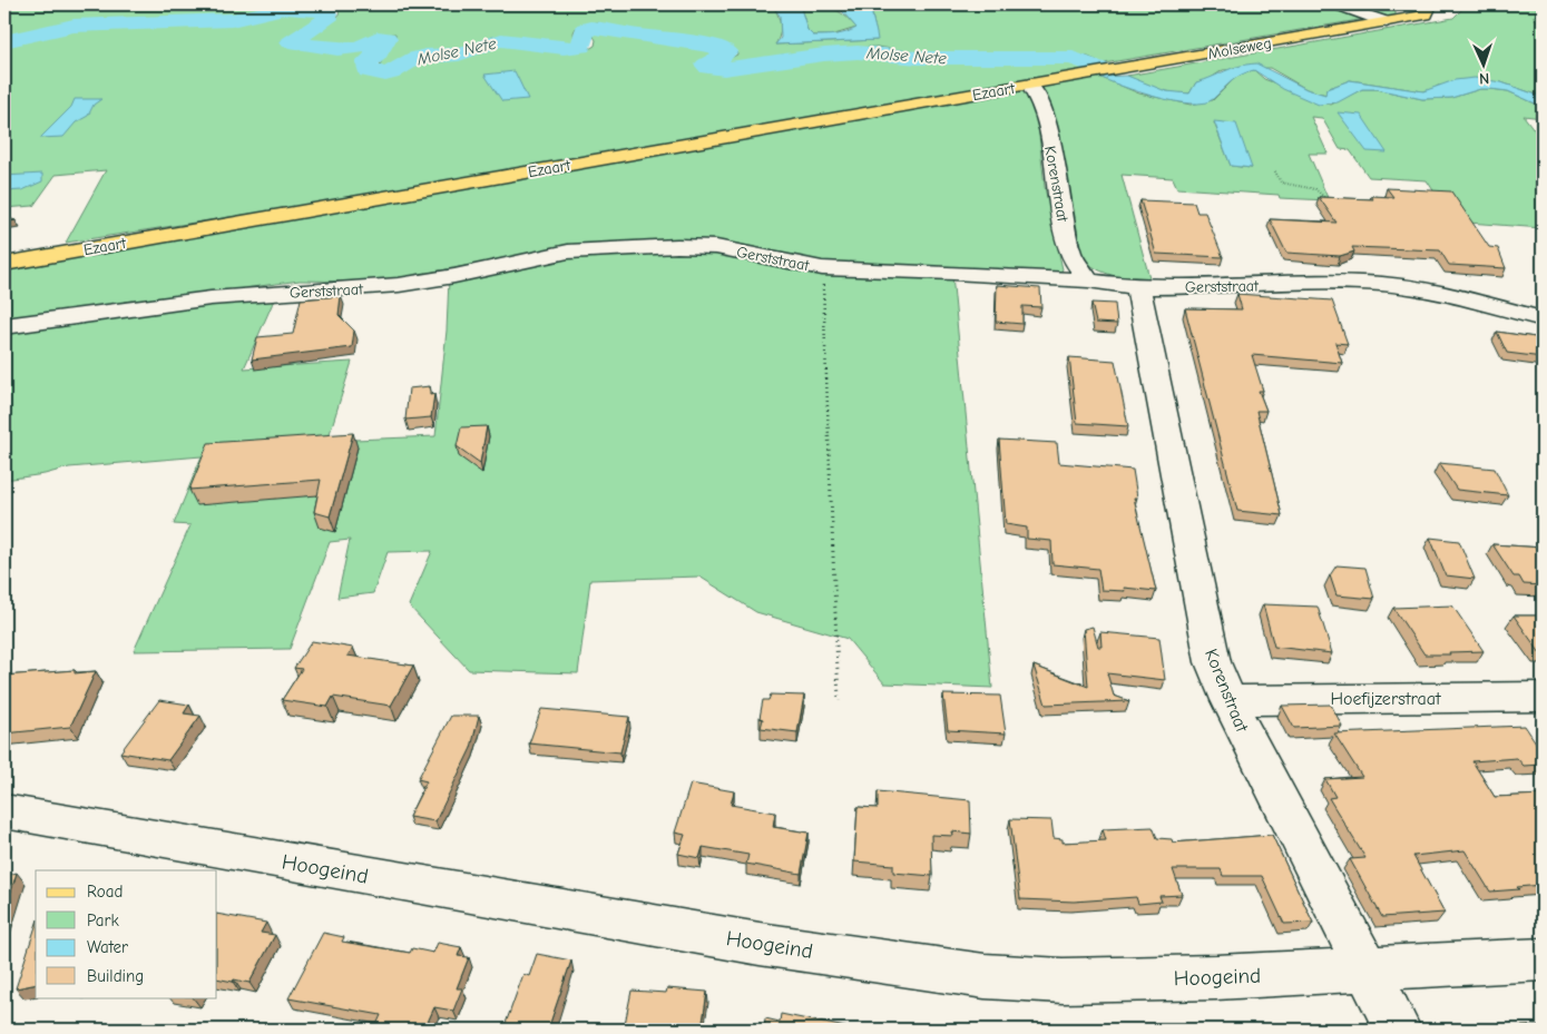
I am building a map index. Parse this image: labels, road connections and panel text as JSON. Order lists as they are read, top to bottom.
{
  "streets": {
    "main road": ["Molseweg", "Ezaart"],
    "street": [
      "Korenstraat",
      "Gerststraat",
      "Hoefijzerstraat",
      "Hoogeind"
    ]
  },
  "crossings": [
    ["Molseweg", "Ezaart"],
    ["Ezaart", "Korenstraat"],
    ["Korenstraat", "Gerststraat"],
    ["Korenstraat", "Hoefijzerstraat"],
    ["Korenstraat", "Hoogeind"]
  ],
  "water": ["Molse Nete"],
  "legend": [
    "Road",
    "Park",
    "Water",
    "Building"
  ],
  "north": "bottom"
}
